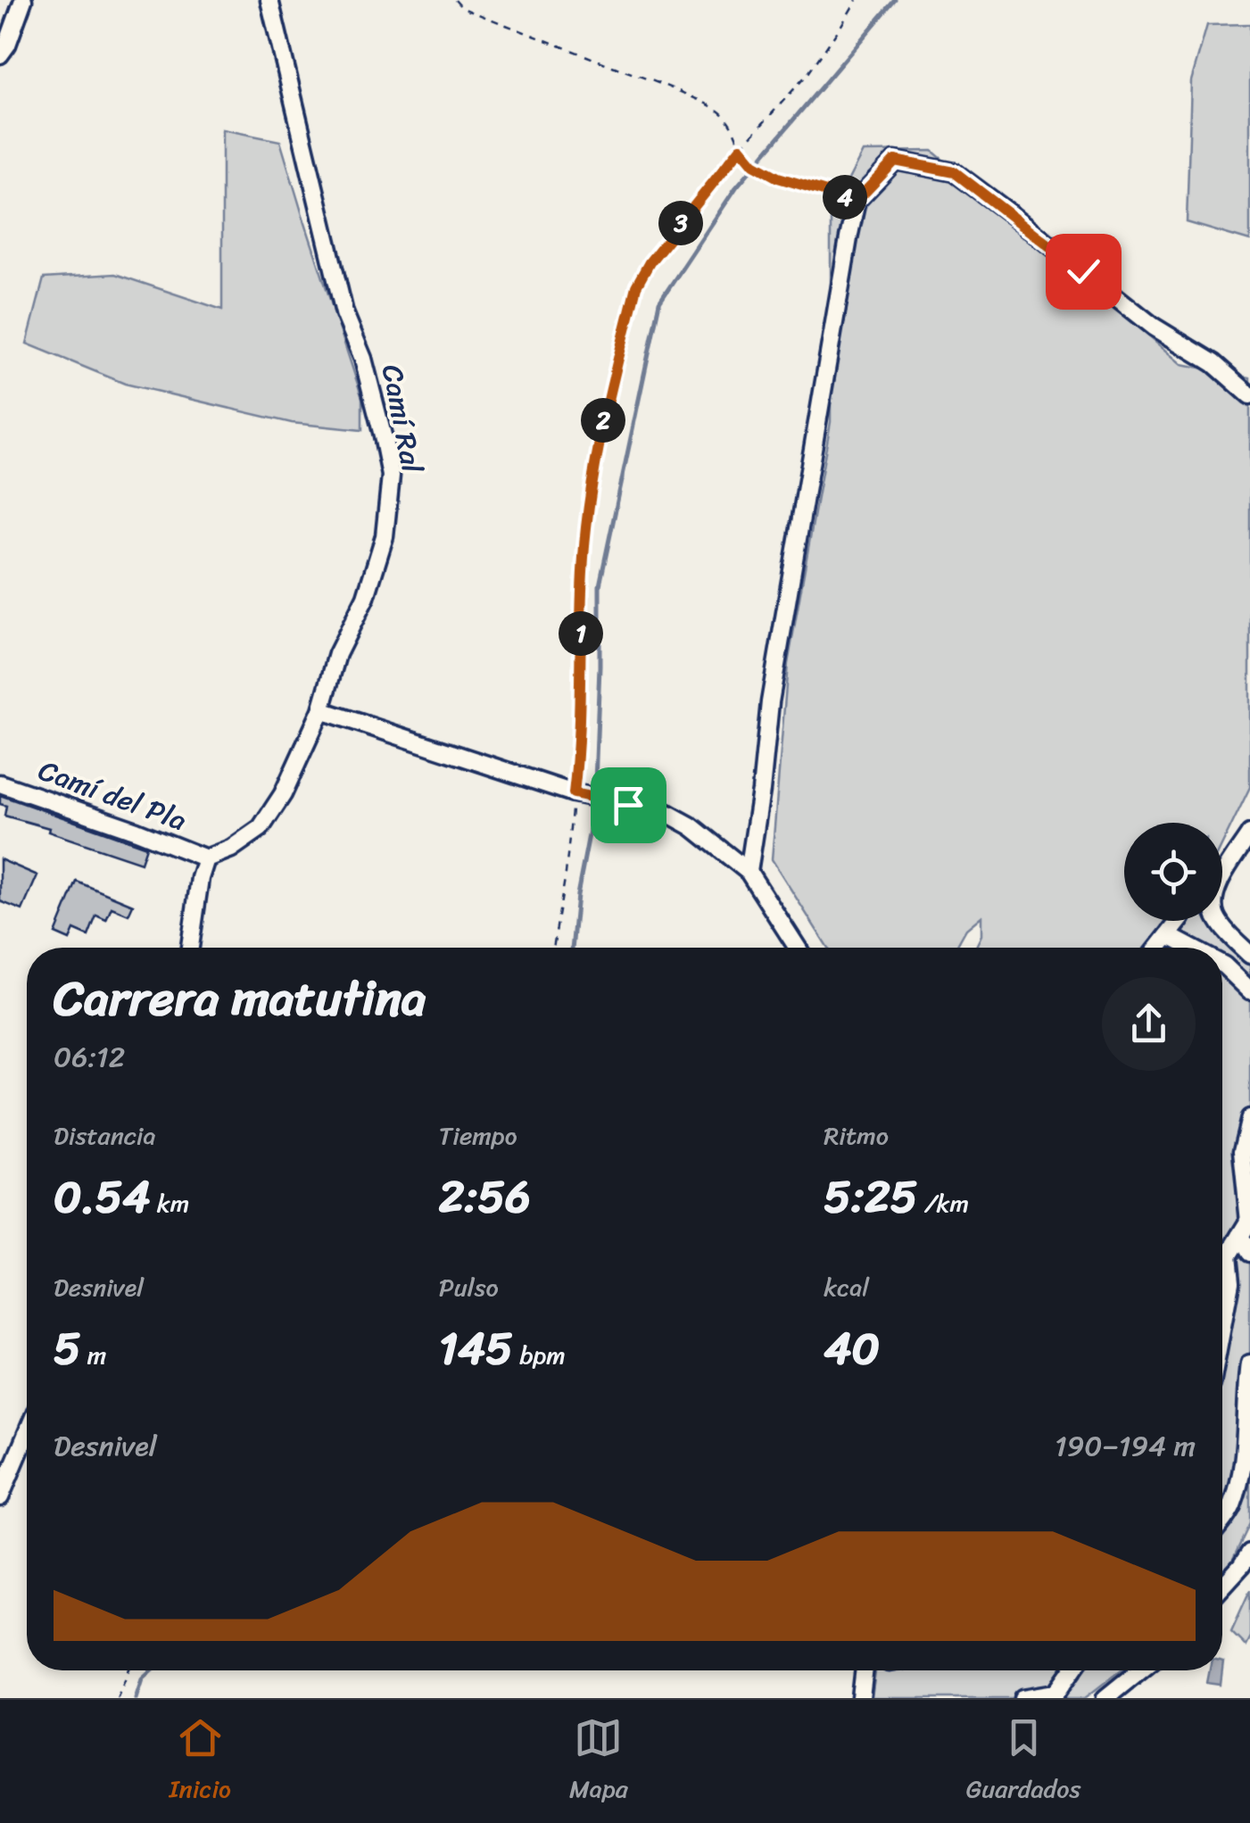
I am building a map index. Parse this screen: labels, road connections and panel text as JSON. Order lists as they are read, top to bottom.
{
  "streets": {
    "street": ["Camí Ral", "Camí del Pla"]
  },
  "crossings": [
    ["Camí Ral", "Camí del Pla"]
  ],
  "page": {
    "pins": [
      "4",
      "3",
      "2",
      "1"
    ],
    "heading": ["Carrera matutina", "06:12"],
    "stats": [
      ["Distancia", "0.54 km"],
      ["Tiempo", "2:56"],
      ["Ritmo", "5:25 /km"],
      ["Desnivel", "5 m"],
      ["Pulso", "145 bpm"],
      ["kcal", "40"]
    ],
    "chart": ["Desnivel", "190–194 m"],
    "tabs": ["Inicio", "Mapa", "Guardados"]
  }
}
